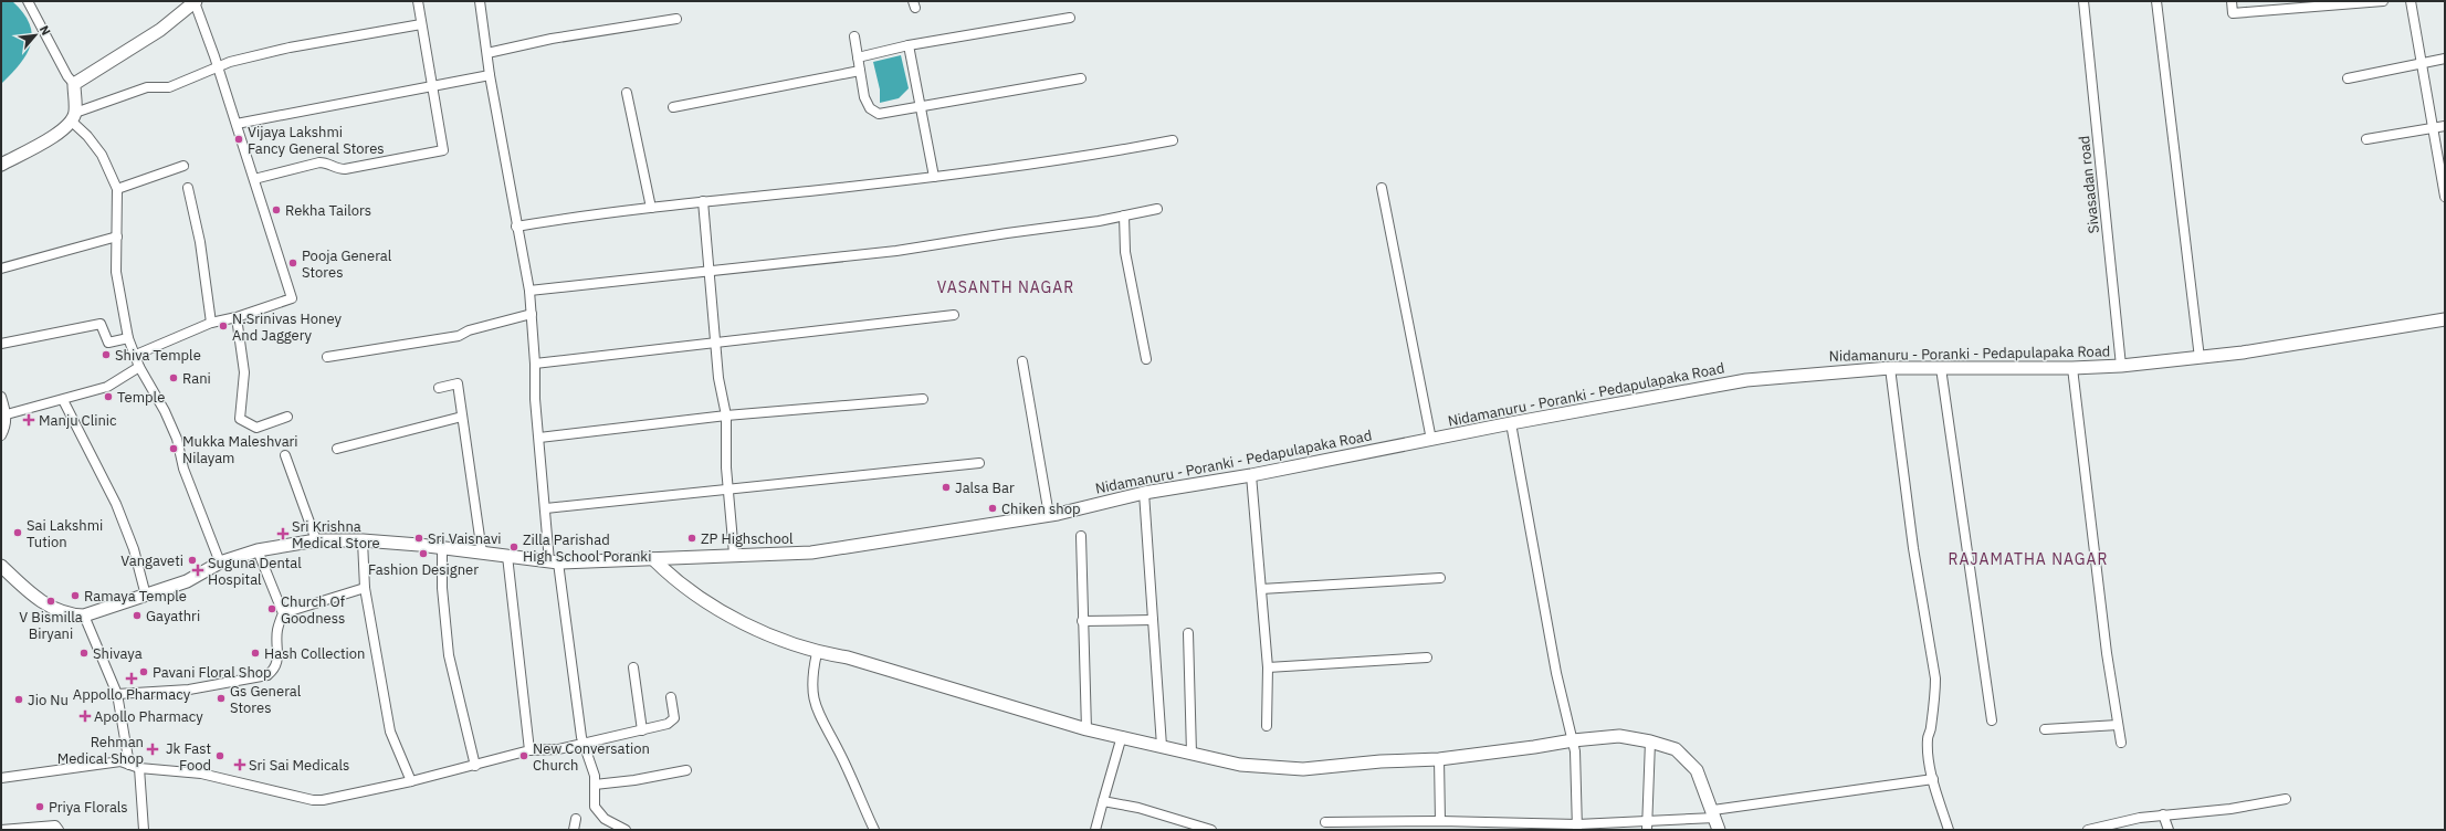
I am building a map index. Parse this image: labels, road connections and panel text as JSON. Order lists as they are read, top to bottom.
{
  "streets": {
    "main road": ["Nidamanuru - Poranki - Pedapulapaka Road"],
    "street": ["Sivasadan road"]
  },
  "crossings": [
    ["Sivasadan road", "Nidamanuru - Poranki - Pedapulapaka Road"]
  ],
  "districts": ["VASANTH NAGAR", "RAJAMATHA NAGAR"],
  "places": {
    "other": [
      "Vijaya Lakshmi Fancy General Stores",
      "Rekha Tailors",
      "Pooja General Stores",
      "N.Srinivas Honey And Jaggery",
      "Shiva Temple",
      "Rani",
      "Temple",
      "Mukka Maleshvari Nilayam",
      "Jalsa Bar",
      "Chiken shop",
      "Sai Lakshmi Tution",
      "Sri Vaisnavi",
      "ZP Highschool",
      "Zilla Parishad High School Poranki",
      "Fashion Designer",
      "Vangaveti",
      "Ramaya Temple",
      "V Bismilla Biryani",
      "Church Of Goodness",
      "Gayathri",
      "Shivaya",
      "Hash Collection",
      "Pavani Floral Shop",
      "Gs General Stores",
      "Jio Nu",
      "Jk Fast Food",
      "New Conversation Church",
      "Priya Florals"
    ],
    "health": [
      "Manju Clinic",
      "Sri Krishna Medical Store",
      "Suguna Dental Hospital",
      "Appollo Pharmacy",
      "Apollo Pharmacy",
      "Rehman Medical Shop",
      "Sri Sai Medicals"
    ]
  },
  "north": "top right"
}
